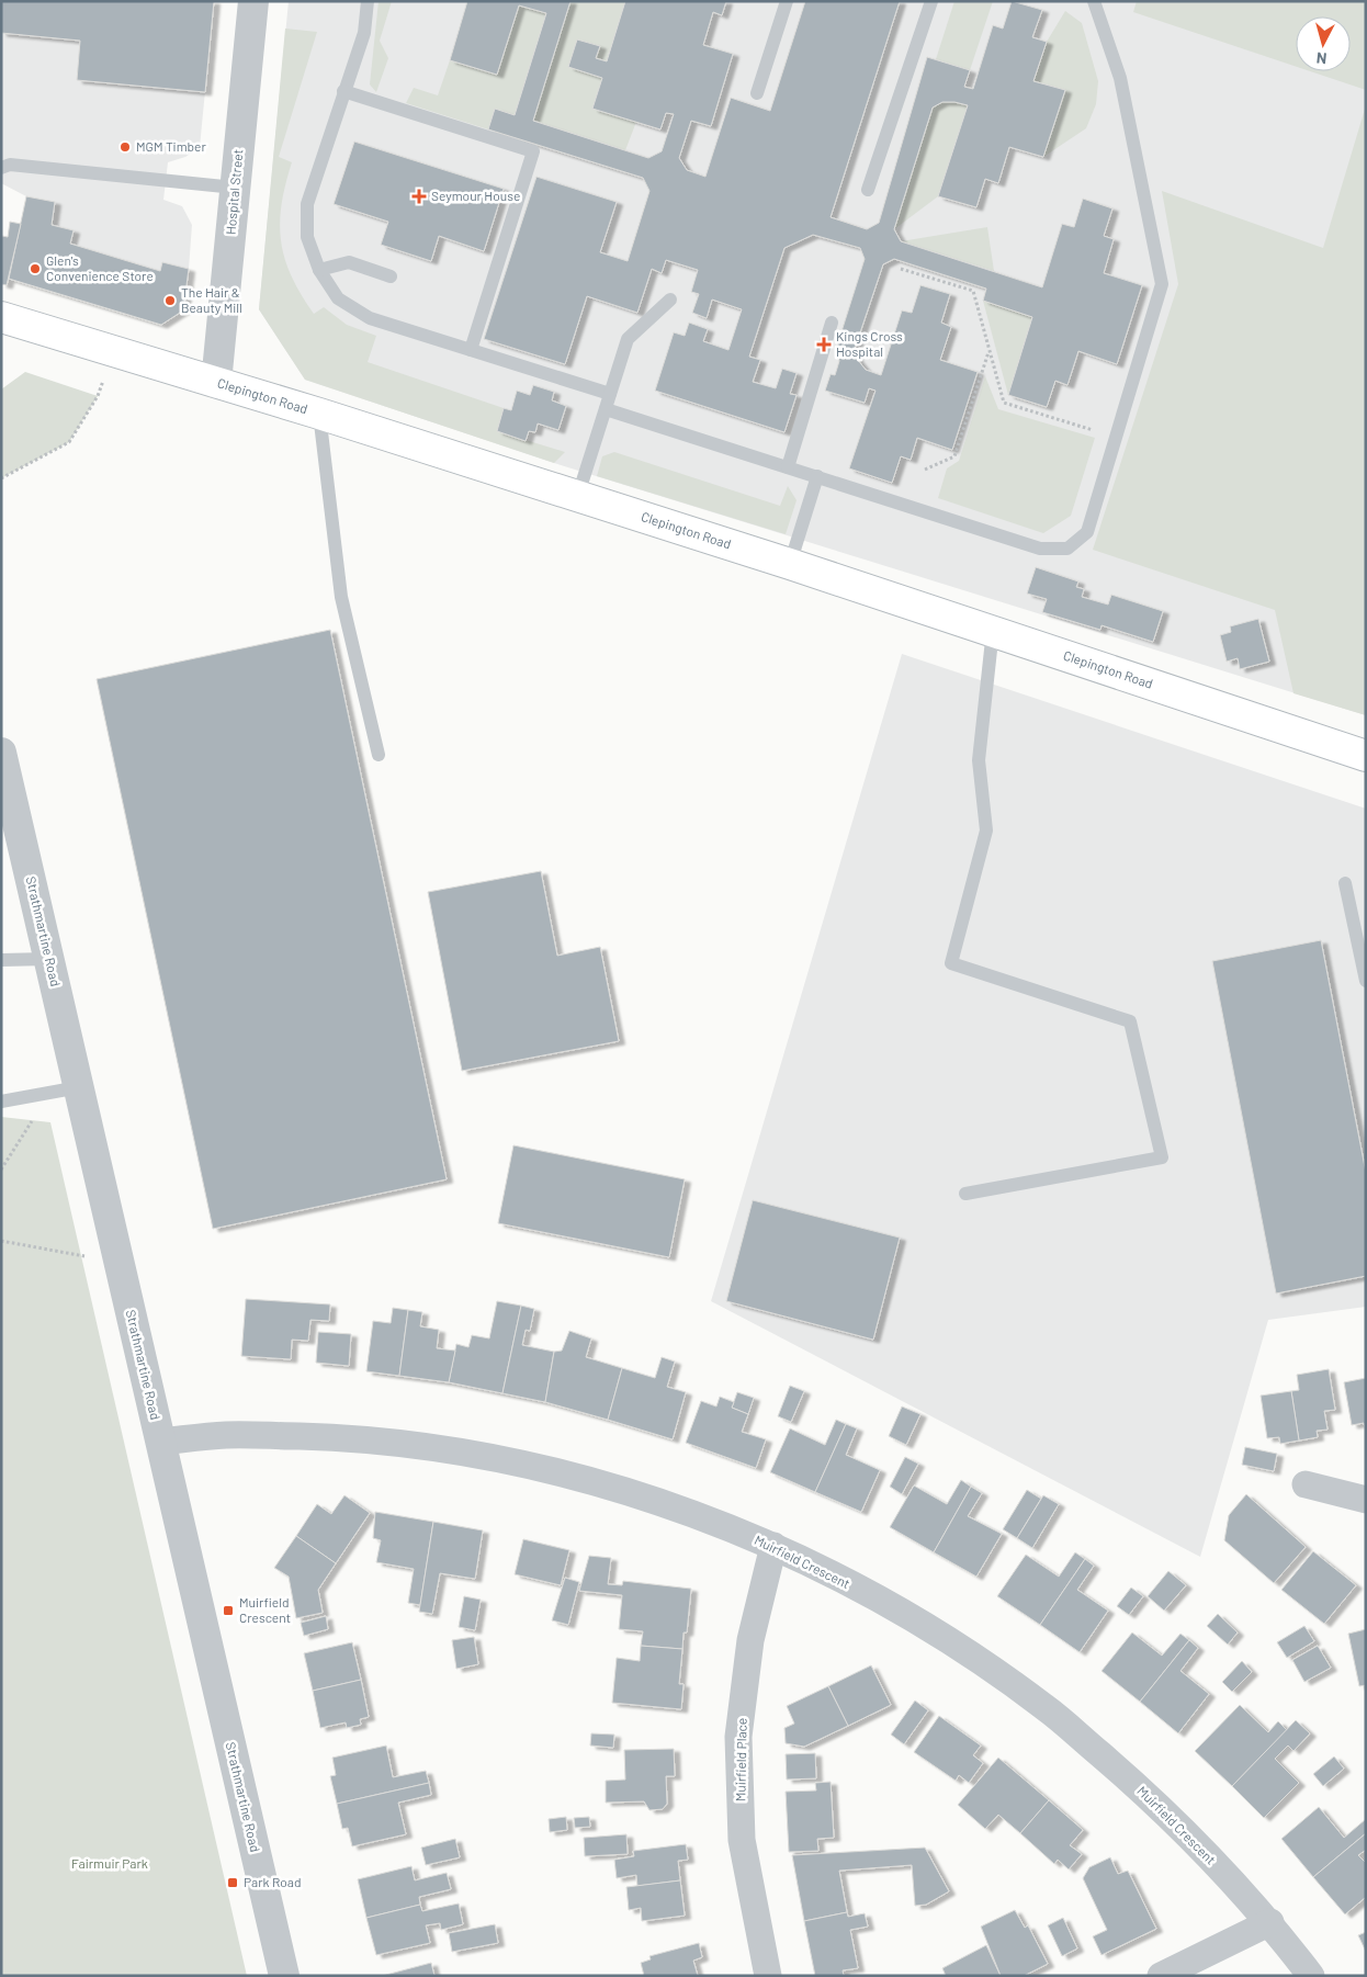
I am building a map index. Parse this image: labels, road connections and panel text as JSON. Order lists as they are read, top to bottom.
{
  "streets": {
    "main road": ["Clepington Road"],
    "street": [
      "Hospital Street",
      "Strathmartine Road",
      "Muirfield Crescent",
      "Muirfield Place"
    ]
  },
  "crossings": [
    ["Hospital Street", "Clepington Road"],
    ["Strathmartine Road", "Muirfield Crescent"],
    ["Muirfield Crescent", "Muirfield Place"]
  ],
  "parks": ["Fairmuir Park"],
  "places": {
    "other": ["MGM Timber", "Glen's Convenience Store", "The Hair & Beauty Mill"],
    "health": ["Seymour House", "Kings Cross Hospital"],
    "transit": ["Muirfield Crescent", "Park Road"]
  },
  "north": "bottom"
}
